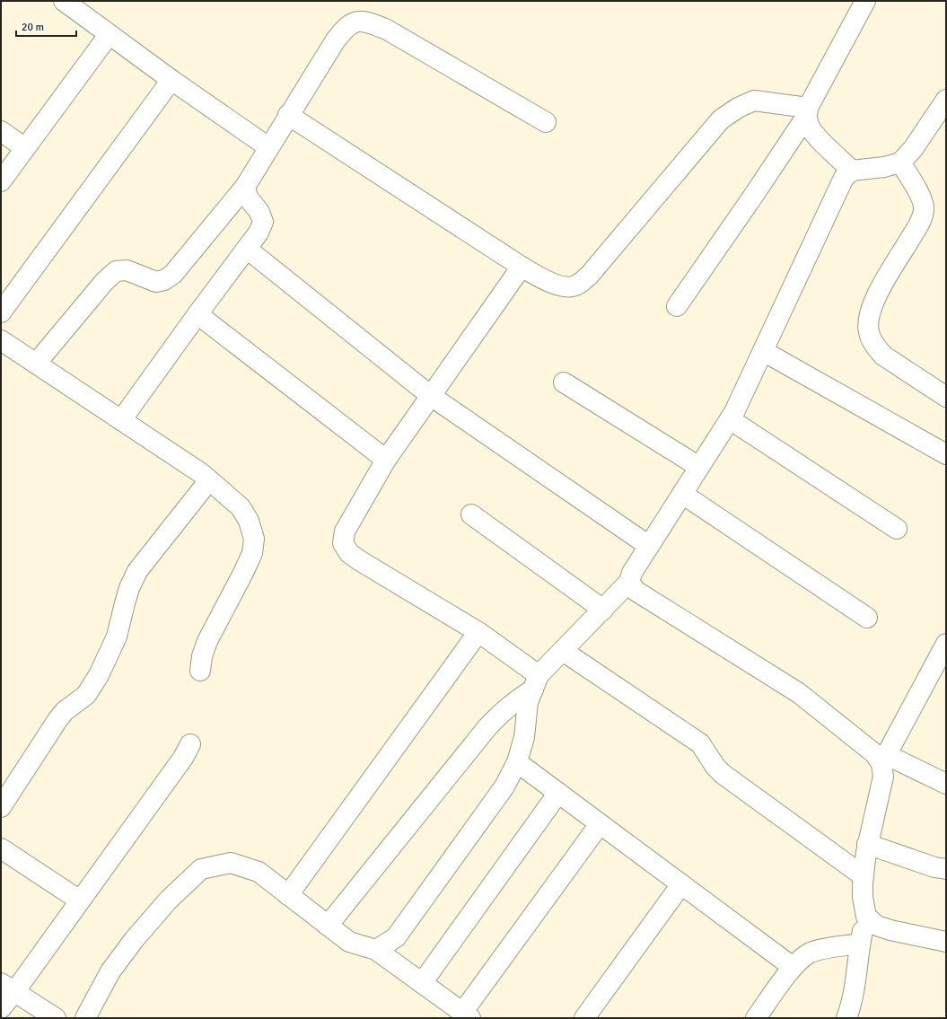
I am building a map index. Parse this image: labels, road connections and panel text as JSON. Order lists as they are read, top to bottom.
{
  "scale_bar": "20 m"
}
